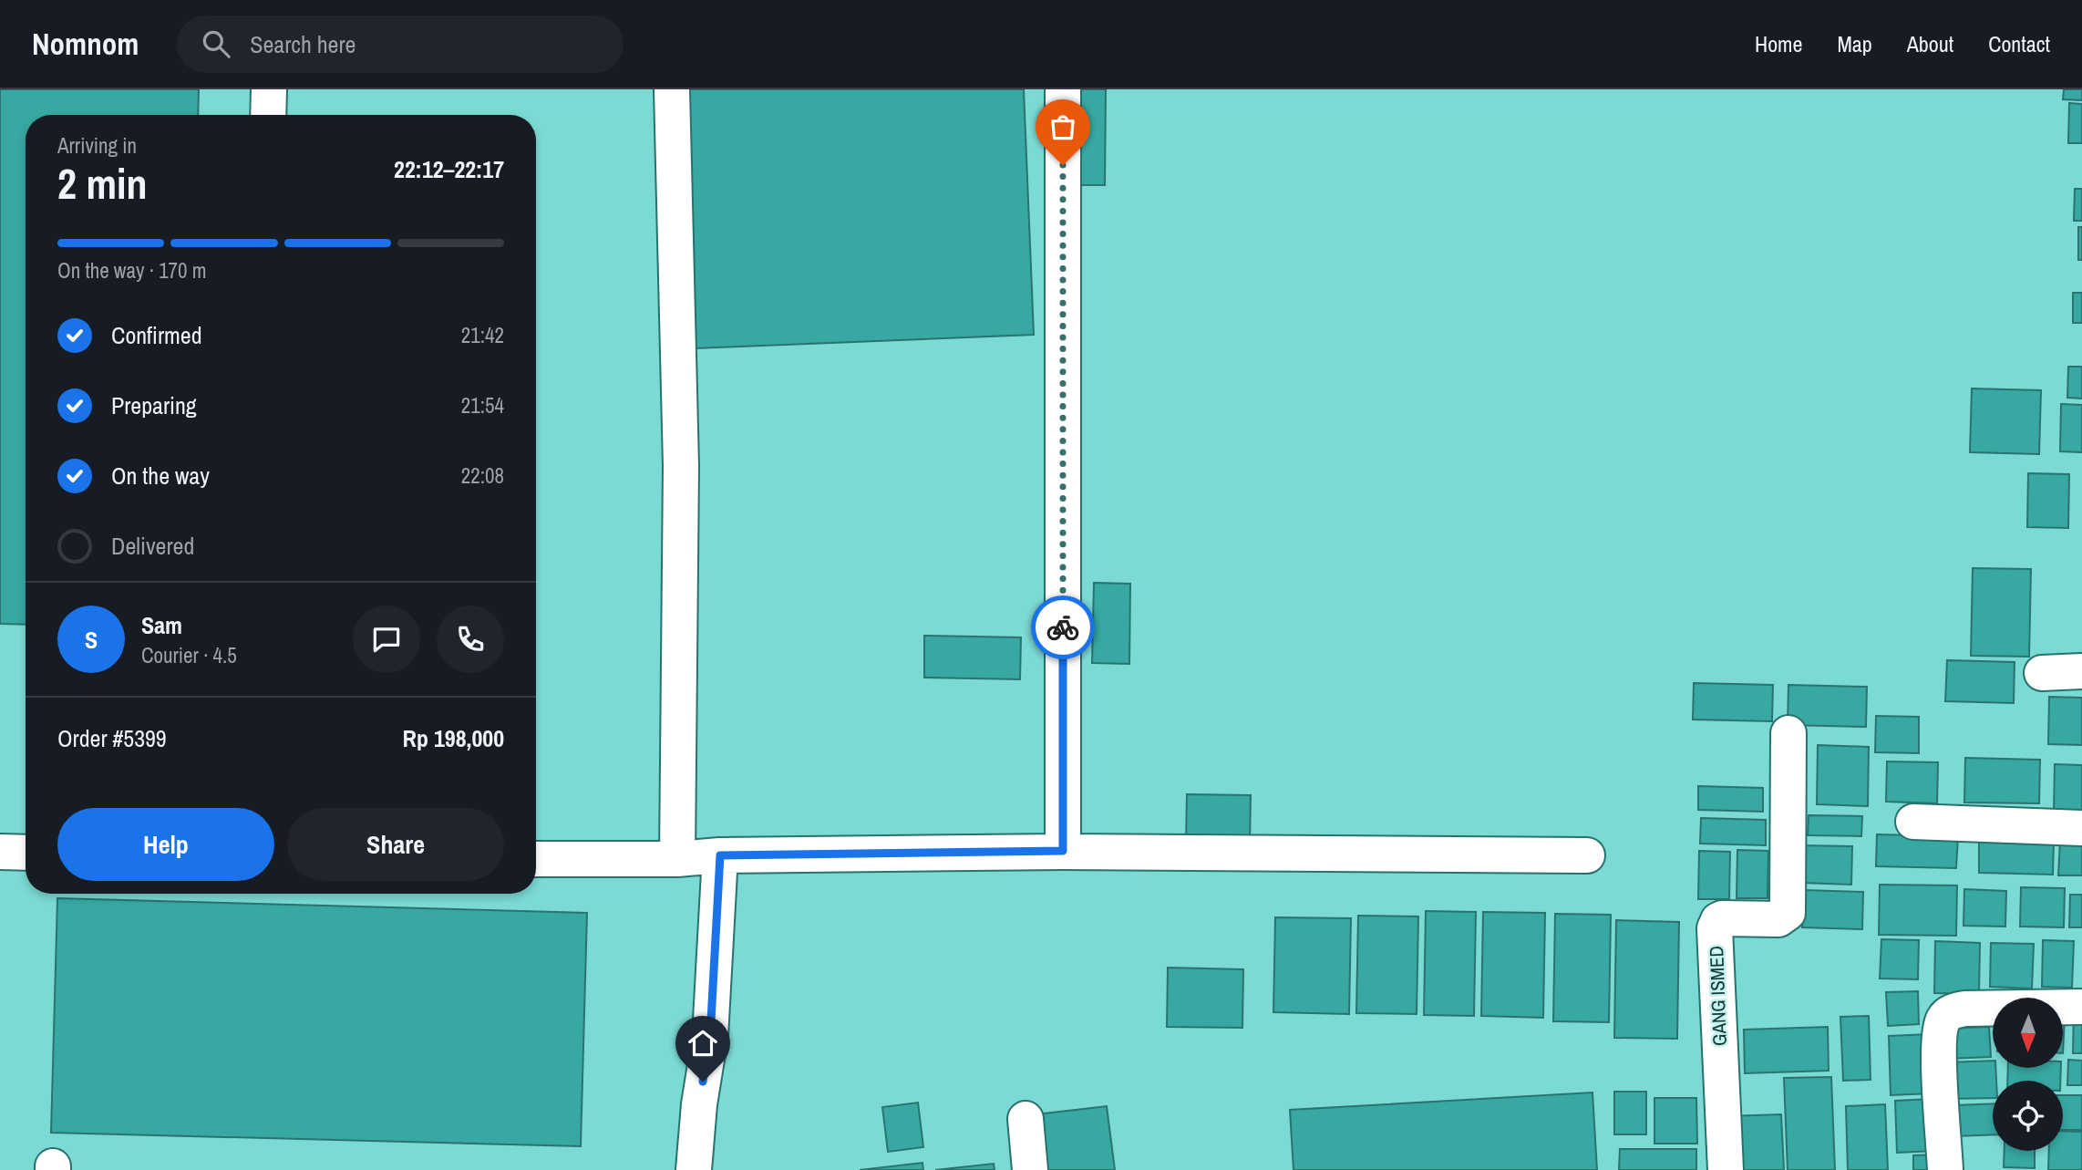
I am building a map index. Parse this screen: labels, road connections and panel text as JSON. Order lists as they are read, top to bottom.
{
  "streets": {
    "street": ["GANG ISMED"]
  },
  "north": "bottom",
  "page": {
    "header": "Nomnom",
    "search": "Search here",
    "nav": [
      "Home",
      "Map",
      "About",
      "Contact"
    ],
    "heading": ["2 min", "Arriving in", "22:12–22:17"],
    "panel": [
      "Sam",
      "Courier · 4.5",
      "Order #5399",
      "Rp 198,000"
    ],
    "bar": "On the way · 170 m",
    "list": [
      ["Confirmed", "21:42"],
      ["Preparing", "21:54"],
      ["On the way", "22:08"],
      "Delivered"
    ],
    "round": "S",
    "buttons": ["Help", "Share"]
  }
}
